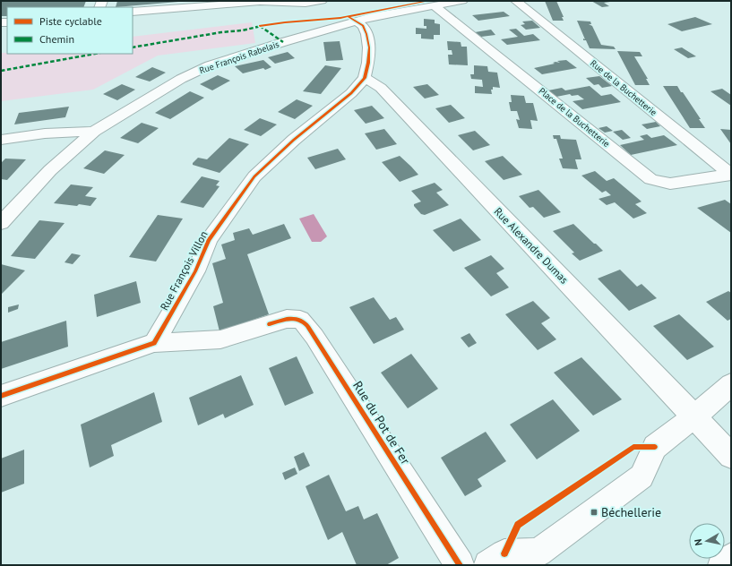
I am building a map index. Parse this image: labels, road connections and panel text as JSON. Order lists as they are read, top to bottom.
{
  "streets": {
    "street": [
      "Rue François Rabelais",
      "Rue de la Buchetterie",
      "Place de la Buchetterie",
      "Rue Alexandre Dumas",
      "Rue François Villon",
      "Rue du Pot de Fer"
    ]
  },
  "crossings": [
    ["Rue François Rabelais", "Place de la Buchetterie"],
    ["Rue François Rabelais", "Rue François Villon"],
    ["Rue de la Buchetterie", "Place de la Buchetterie"],
    ["Rue Alexandre Dumas", "Rue François Villon"],
    ["Rue François Villon", "Rue du Pot de Fer"]
  ],
  "places": {
    "transit": ["Béchellerie"]
  },
  "legend": ["Piste cyclable", "Chemin"],
  "north": "left"
}
